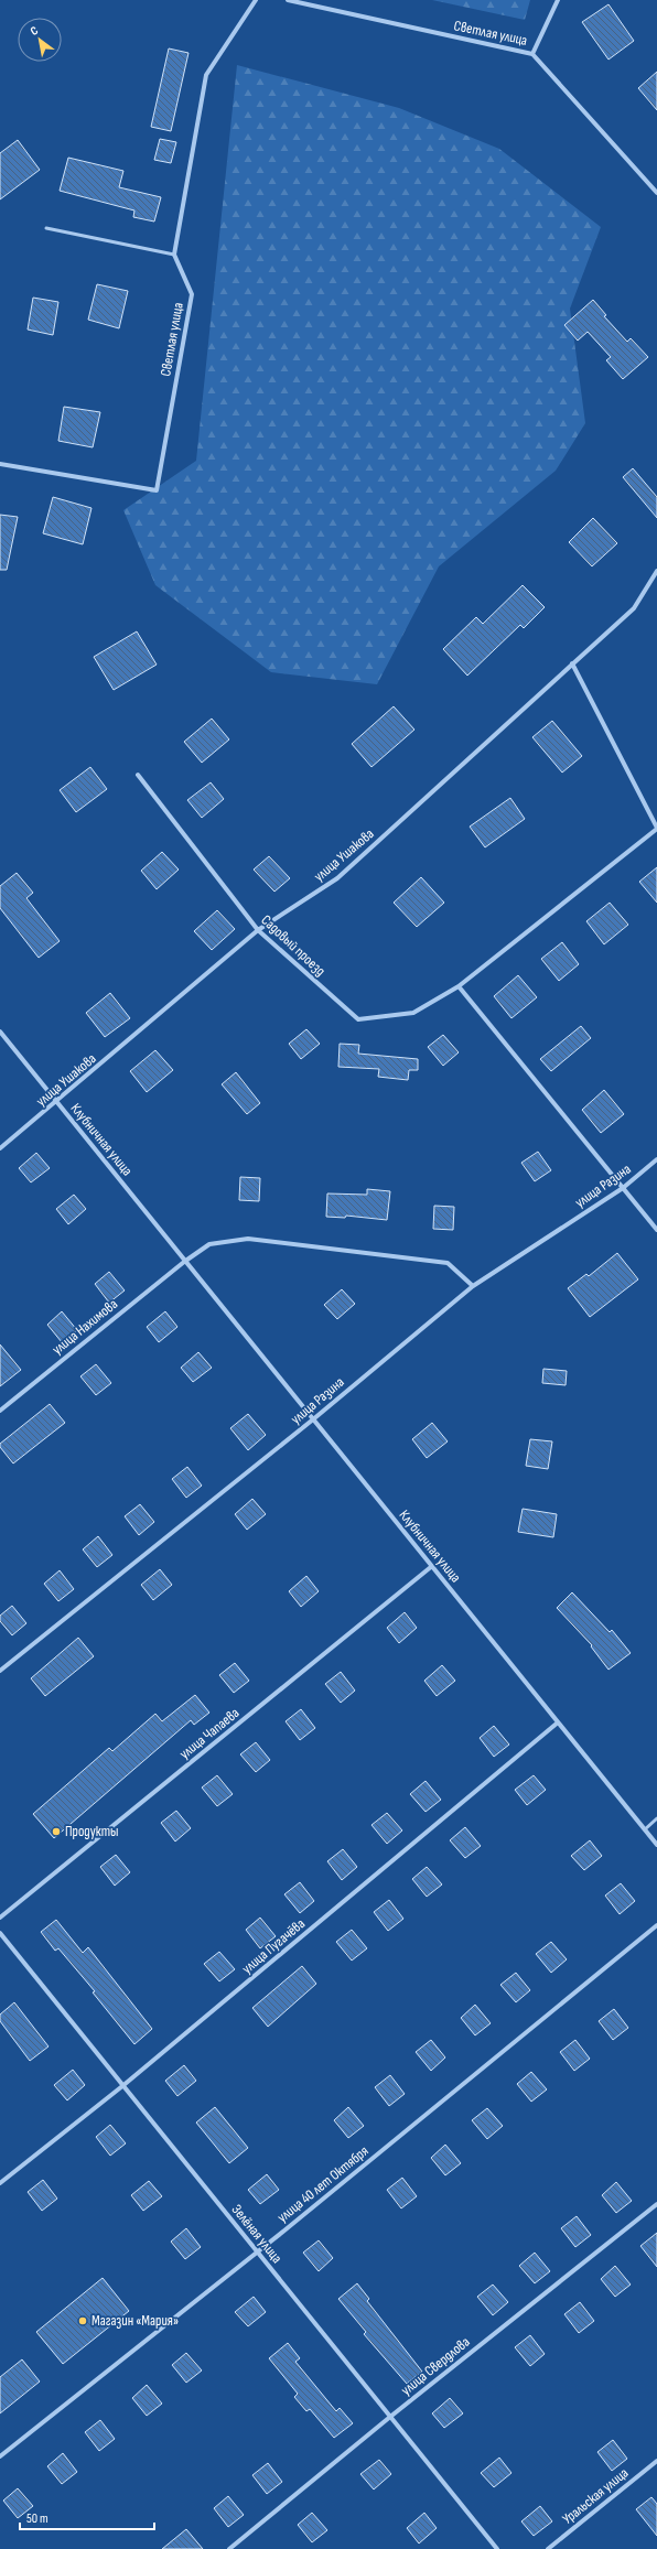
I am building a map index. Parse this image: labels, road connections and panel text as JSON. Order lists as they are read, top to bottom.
{
  "streets": {
    "street": [
      "Светлая улица",
      "улица Ушакова",
      "Садовый проезд",
      "Клубничная улица",
      "улица Разина",
      "улица Нахимова",
      "улица Чапаева",
      "улица Пугачёва",
      "улица 40 лет Октября",
      "Зелёная улица",
      "улица Свердлова",
      "Уральская улица"
    ]
  },
  "crossings": [
    ["улица Ушакова", "Садовый проезд"],
    ["улица Ушакова", "Клубничная улица"],
    ["Клубничная улица", "улица Разина"],
    ["Клубничная улица", "улица Нахимова"],
    ["Клубничная улица", "улица Чапаева"],
    ["Клубничная улица", "улица Пугачёва"],
    ["улица Пугачёва", "Зелёная улица"],
    ["улица 40 лет Октября", "Зелёная улица"],
    ["Зелёная улица", "улица Свердлова"]
  ],
  "places": ["Продукты", "Магазин «Мария»"],
  "scale_bar": "50 m",
  "north": "top left"
}
